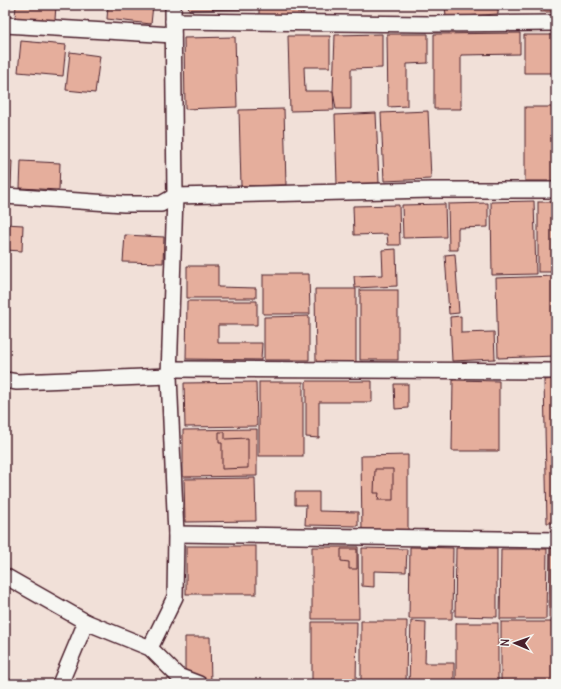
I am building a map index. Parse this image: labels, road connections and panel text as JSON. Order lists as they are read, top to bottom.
{
  "north": "left"
}
